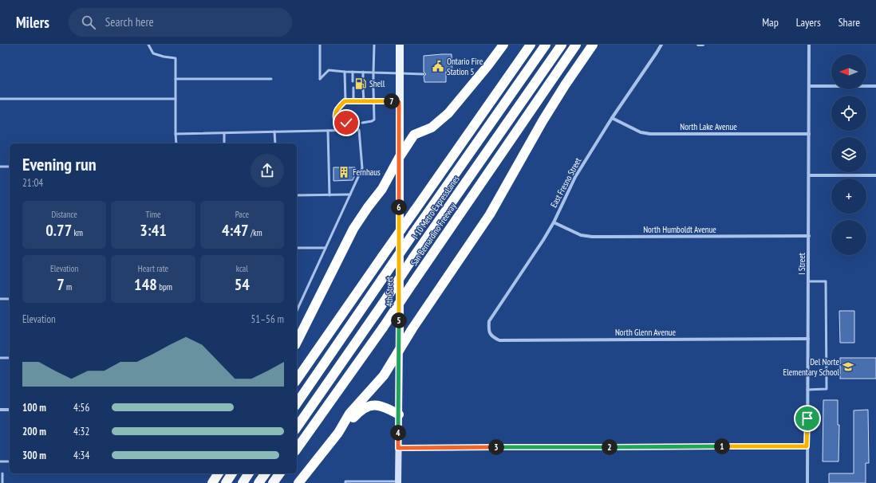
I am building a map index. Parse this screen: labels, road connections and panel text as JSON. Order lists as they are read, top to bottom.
{
  "streets": {
    "highway": ["I-10 Metro ExpressLanes", "San Bernardino Freeway"],
    "main road": ["4th Street"],
    "street": [
      "North Lake Avenue",
      "East Fresno Street",
      "North Humboldt Avenue",
      "I Street",
      "North Glenn Avenue"
    ]
  },
  "crossings": [
    ["North Lake Avenue", "East Fresno Street"],
    ["North Lake Avenue", "I Street"],
    ["East Fresno Street", "North Humboldt Avenue"],
    ["East Fresno Street", "North Glenn Avenue"],
    ["North Humboldt Avenue", "I Street"],
    ["I Street", "North Glenn Avenue"]
  ],
  "places": {
    "public building": ["Ontario Fire Station 5"],
    "fuel station": ["Shell"],
    "building": ["Fernhaus"],
    "school or university": ["Del Norte Elementary School"]
  },
  "north": "left",
  "page": {
    "header": "Milers",
    "search": "Search here",
    "nav": ["Map", "Layers", "Share"],
    "map_buttons": ["+", "−"],
    "pins": [
      "7",
      "6",
      "5",
      "4",
      "1",
      "2",
      "3"
    ],
    "heading": ["Evening run", "21:04"],
    "stats": [
      ["Distance", "0.77 km"],
      ["Time", "3:41"],
      ["Pace", "4:47 /km"],
      ["Elevation", "7 m"],
      ["Heart rate", "148 bpm"],
      ["kcal", "54"]
    ],
    "chart": ["Elevation", "51–56 m"],
    "list": [
      {
        "name": "100 m",
        "note": "4:56"
      },
      {
        "name": "200 m",
        "note": "4:32"
      },
      {
        "name": "300 m",
        "note": "4:34"
      }
    ]
  }
}
